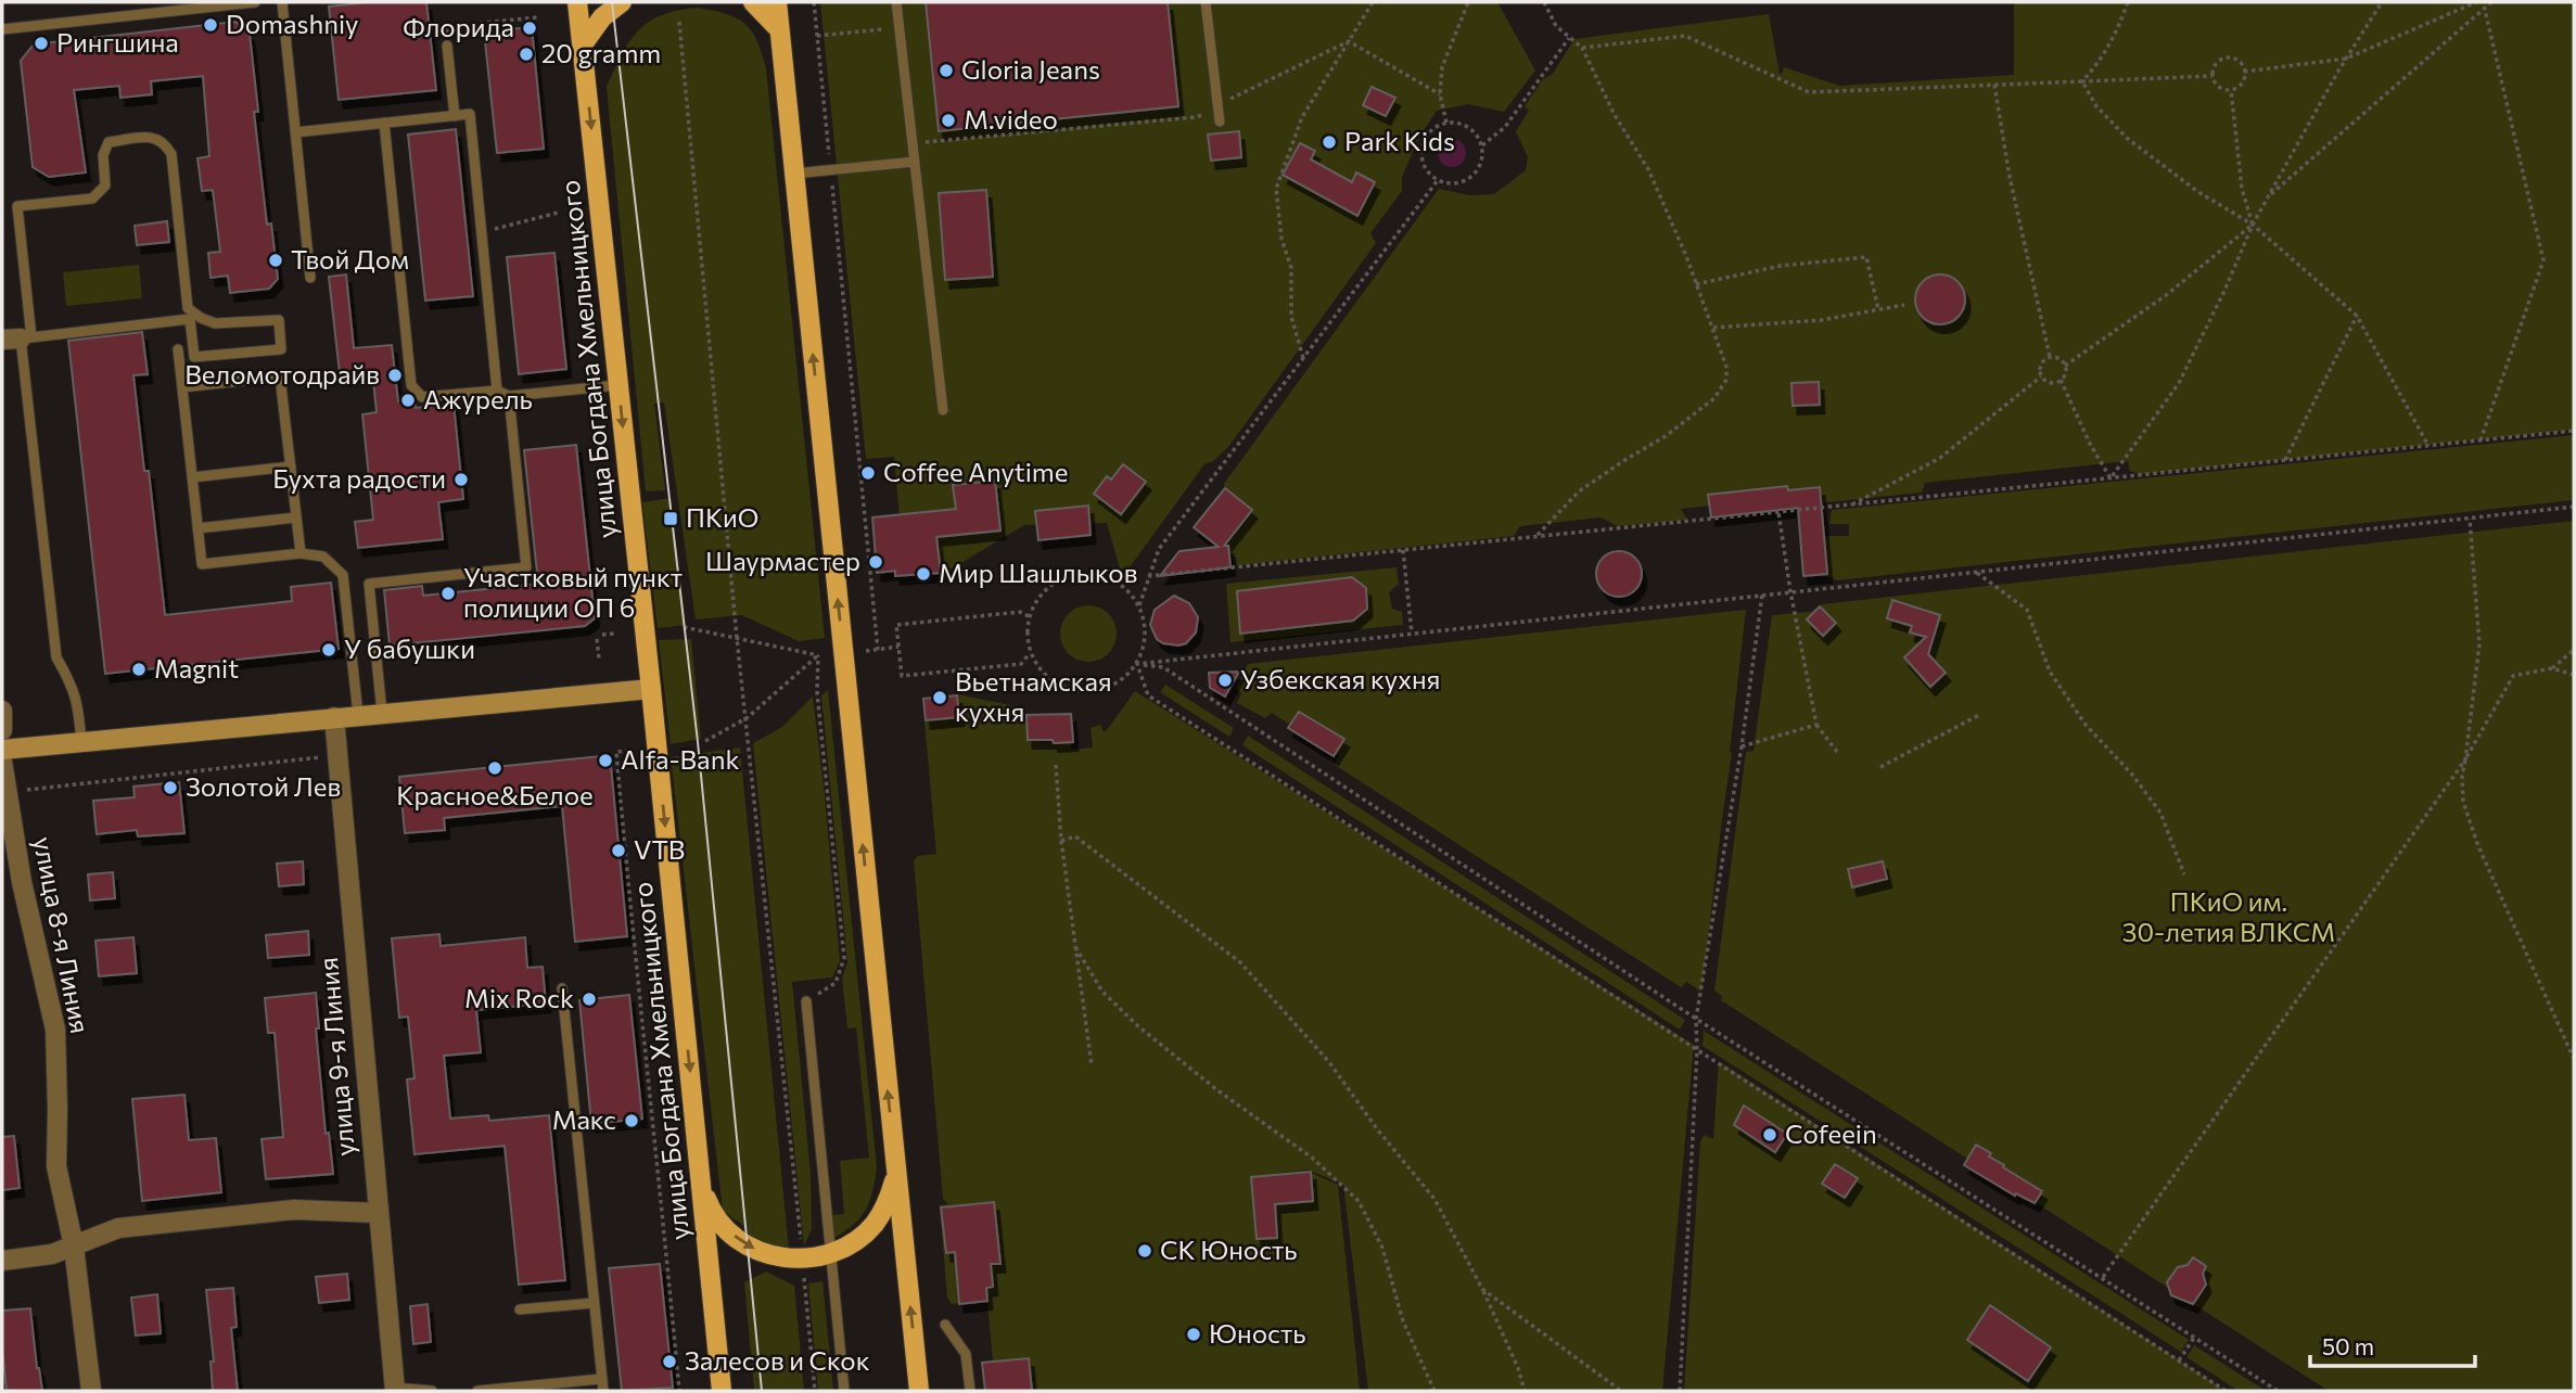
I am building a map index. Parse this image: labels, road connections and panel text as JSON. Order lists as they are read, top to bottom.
{
  "streets": {
    "main road": ["улица Богдана Хмельницкого"],
    "street": ["улица 8-я Линия", "улица 9-я Линия"]
  },
  "one_way": ["улица Богдана Хмельницкого"],
  "parks": ["ПКиО им. 30-летия ВЛКСМ"],
  "places": {
    "other": [
      "Domashniy",
      "Флорида",
      "Рингшина",
      "20 gramm",
      "Gloria Jeans",
      "M.video",
      "Park Kids",
      "Твой Дом",
      "Веломотодрайв",
      "Ажурель",
      "Coffee Anytime",
      "Бухта радости",
      "Шаурмастер",
      "Мир Шашлыков",
      "Участковый пункт полиции ОП 6",
      "У бабушки",
      "Magnit",
      "Узбекская кухня",
      "Вьетнамская кухня",
      "Alfa-Bank",
      "Красное&Белое",
      "Золотой Лев",
      "VTB",
      "Mix Rock",
      "Макс",
      "Cofeein",
      "СК Юность",
      "Юность",
      "Залесов и Скок"
    ],
    "transit": ["ПКиО"]
  },
  "scale_bar": "50 m"
}
